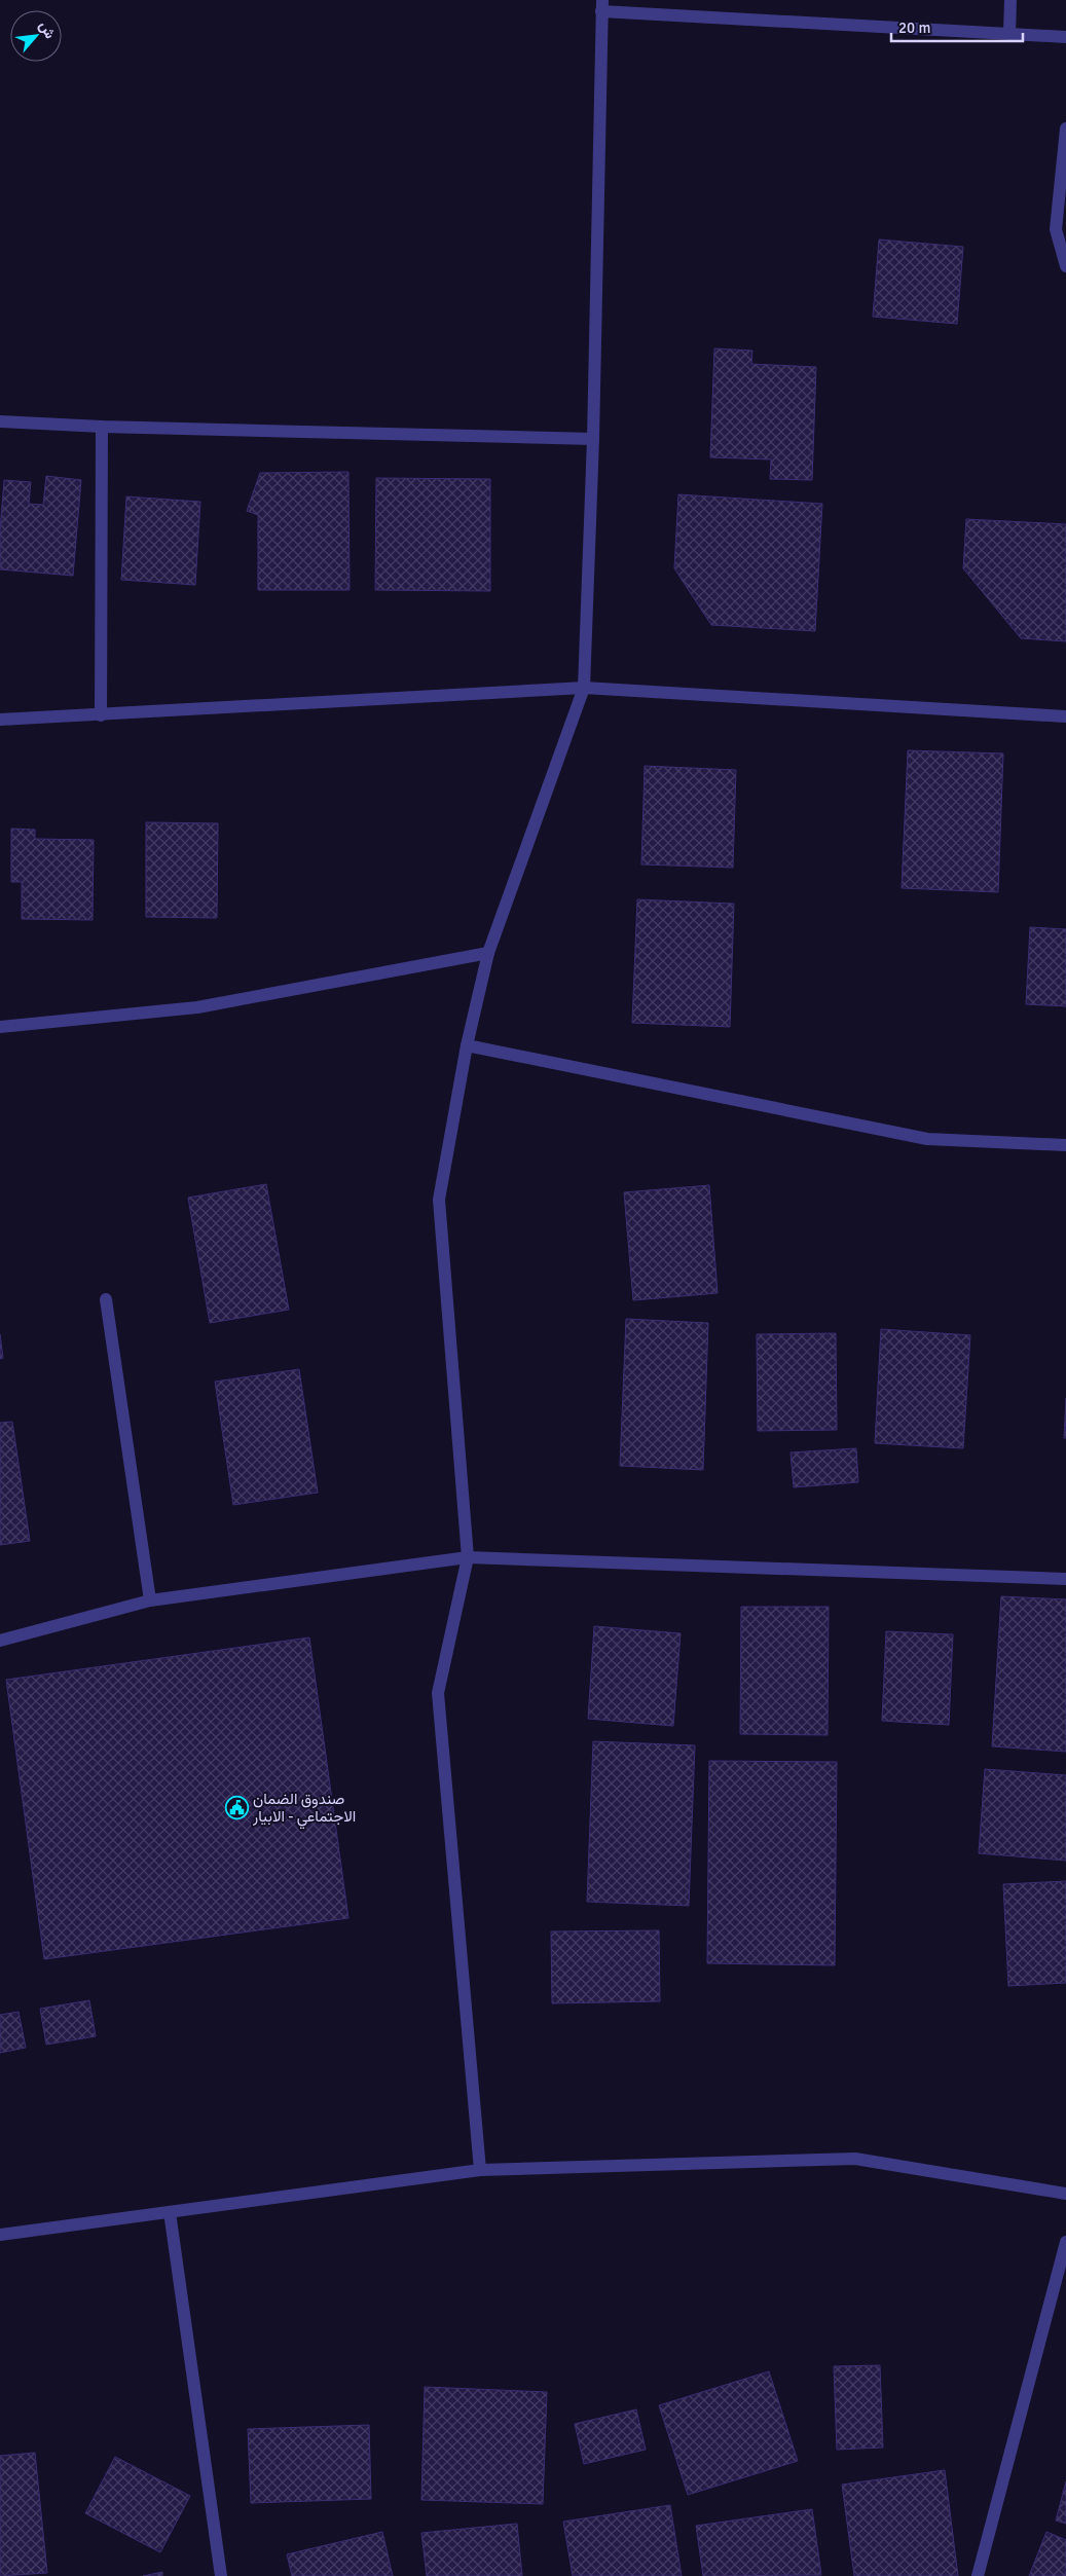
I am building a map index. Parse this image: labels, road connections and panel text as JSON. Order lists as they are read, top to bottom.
{
  "places": {
    "public building": ["صندوق الضمان الاجتماعي - الابيار"]
  },
  "scale_bar": "20 m",
  "north": "top right"
}
